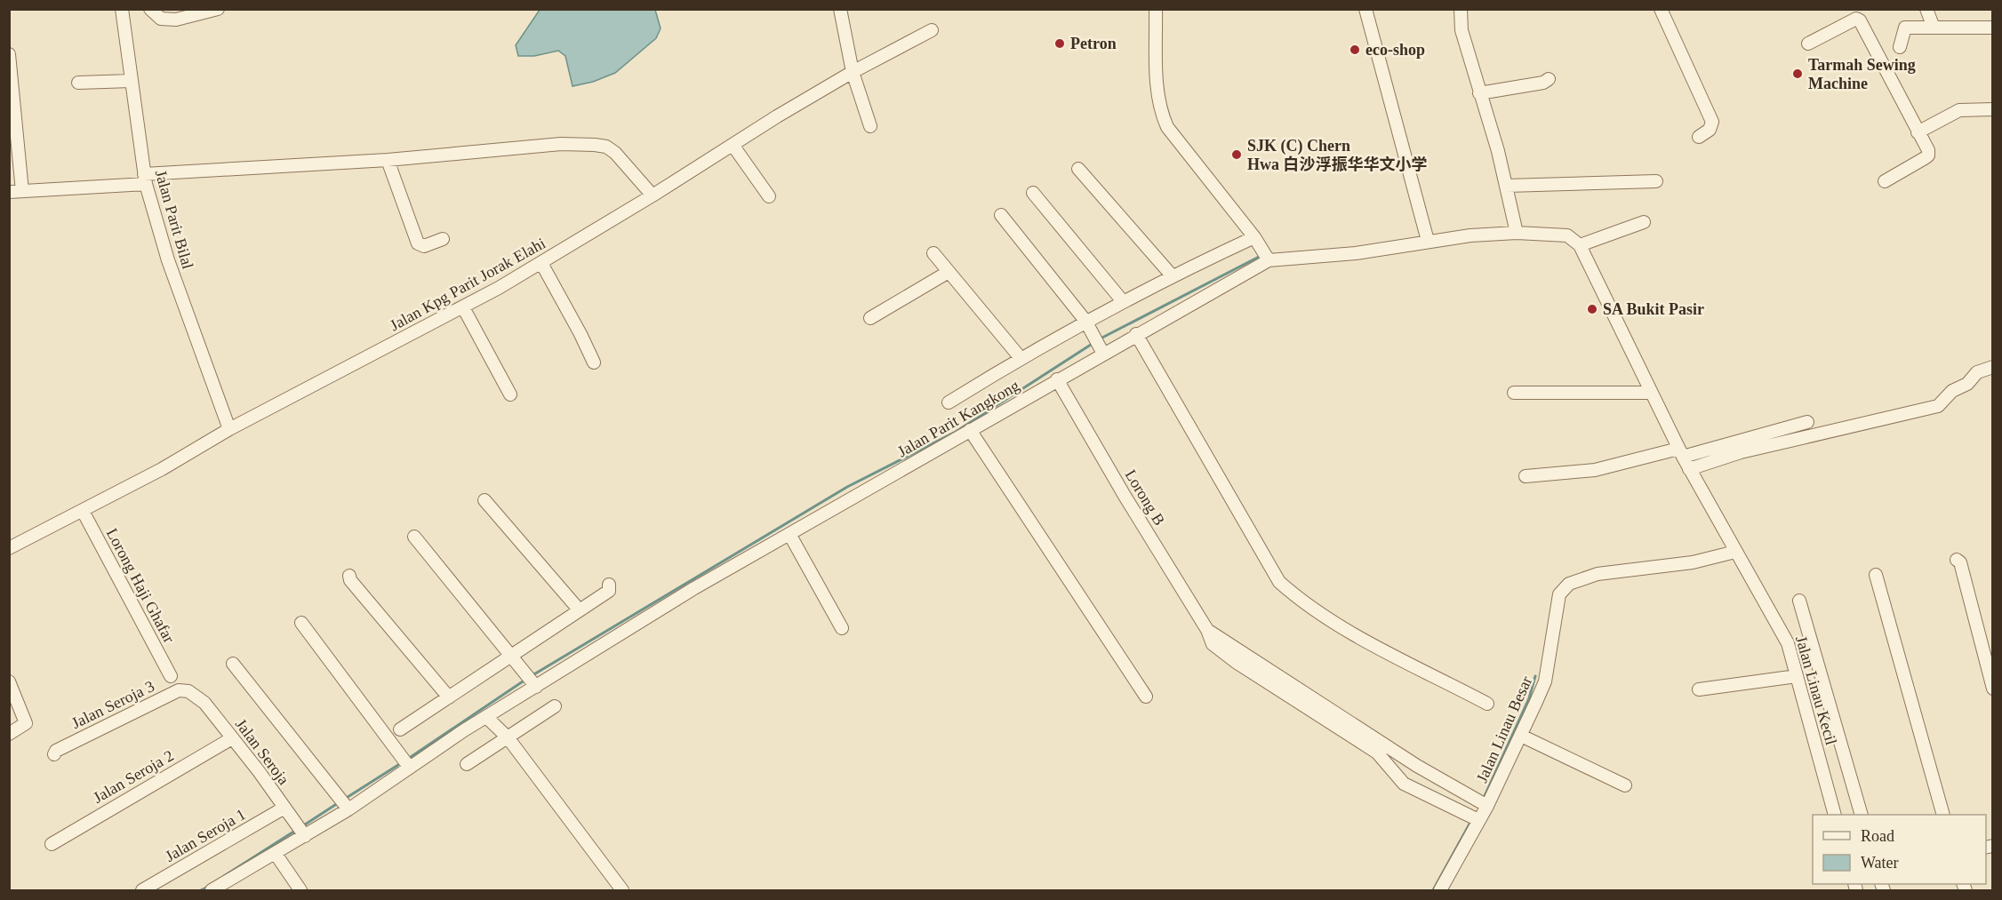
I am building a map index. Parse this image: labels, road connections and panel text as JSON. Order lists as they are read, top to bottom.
{
  "streets": {
    "street": [
      "Jalan Parit Bilal",
      "Jalan Kpg Parit Jorak Elahi",
      "Jalan Parit Kangkong",
      "Lorong B",
      "Lorong Haji Ghafar",
      "Jalan Linau Kecil",
      "Jalan Seroja 3",
      "Jalan Linau Besar",
      "Jalan Seroja",
      "Jalan Seroja 2",
      "Jalan Seroja 1"
    ]
  },
  "crossings": [
    ["Jalan Parit Bilal", "Jalan Kpg Parit Jorak Elahi"],
    ["Jalan Kpg Parit Jorak Elahi", "Lorong Haji Ghafar"],
    ["Jalan Parit Kangkong", "Lorong B"],
    ["Jalan Parit Kangkong", "Jalan Seroja"],
    ["Jalan Linau Kecil", "Jalan Linau Besar"],
    ["Jalan Seroja 3", "Jalan Seroja"],
    ["Jalan Seroja", "Jalan Seroja 2"],
    ["Jalan Seroja", "Jalan Seroja 1"]
  ],
  "places": [
    "Petron",
    "eco-shop",
    "Tarmah Sewing Machine",
    "SJK (C) Chern Hwa 白沙浮振华华文小学",
    "SA Bukit Pasir"
  ],
  "legend": ["Road", "Water"]
}
